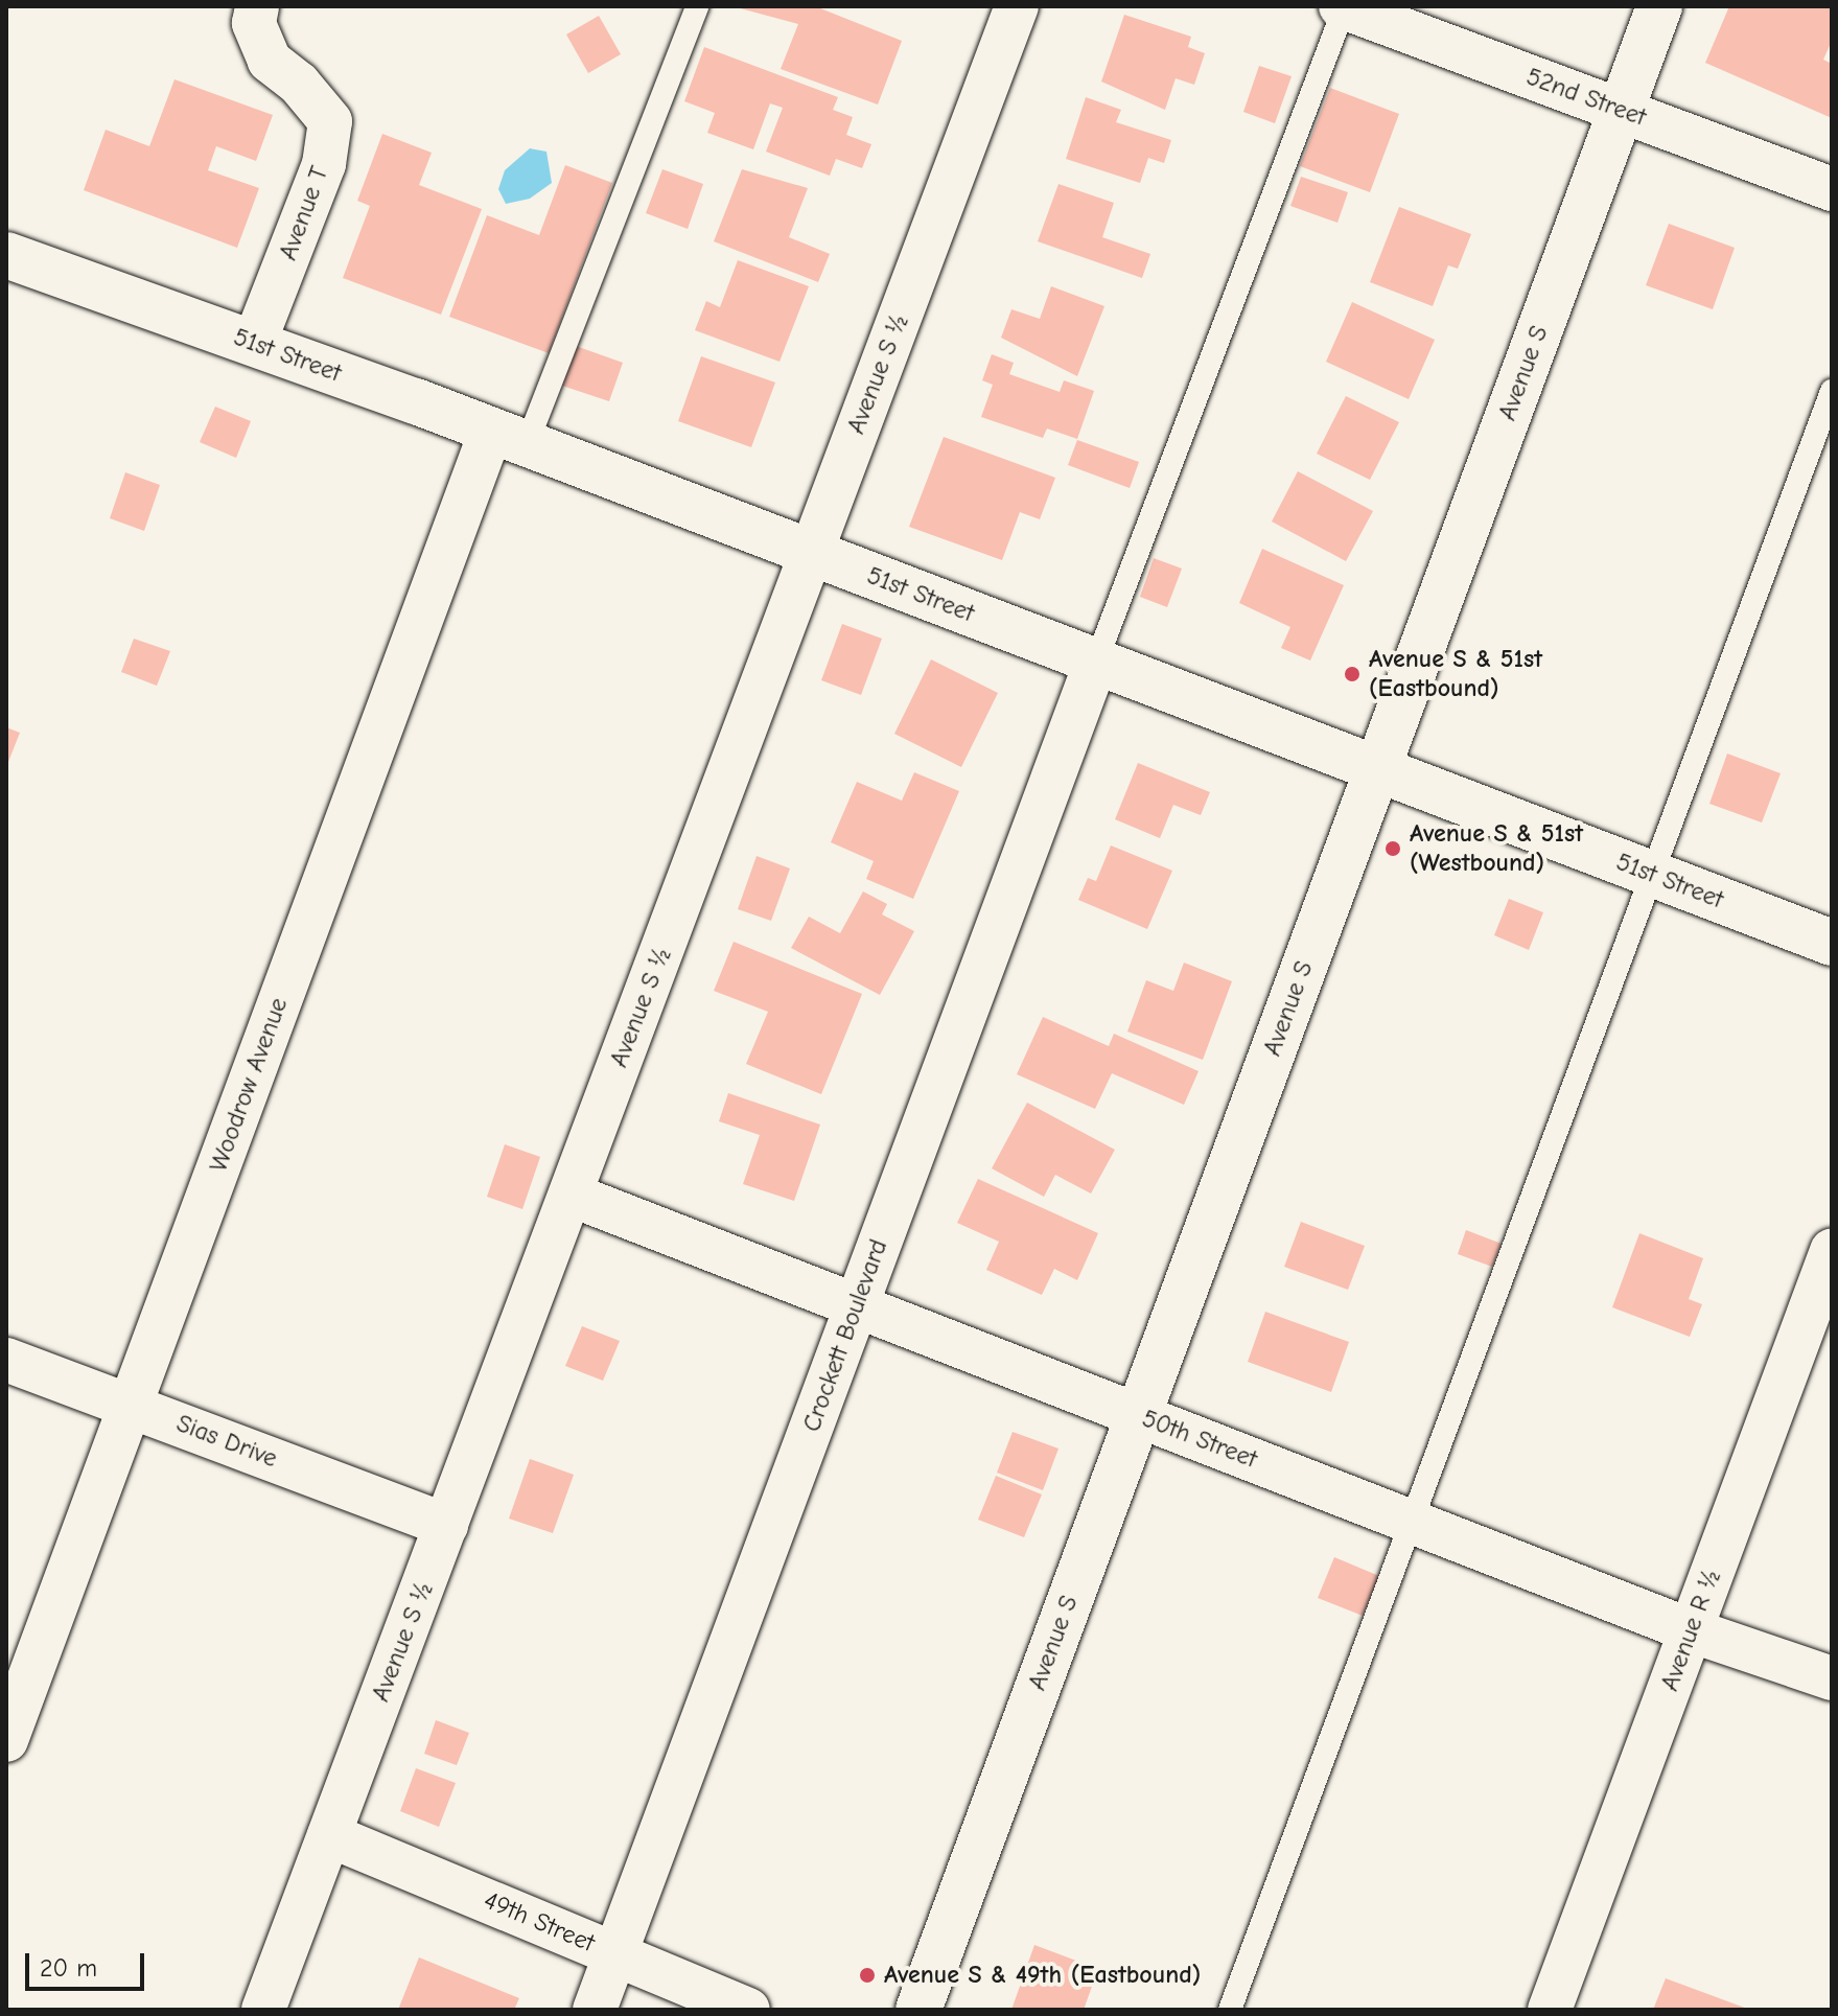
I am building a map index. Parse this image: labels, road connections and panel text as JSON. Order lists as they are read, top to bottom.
{
  "streets": {
    "main road": ["51st Street", "Avenue S"],
    "street": [
      "52nd Street",
      "Avenue T",
      "Avenue S ½",
      "Woodrow Avenue",
      "Crockett Boulevard",
      "50th Street",
      "Sias Drive",
      "Avenue R ½",
      "49th Street"
    ]
  },
  "crossings": [
    ["52nd Street", "Avenue S"],
    ["Avenue T", "51st Street"],
    ["51st Street", "Avenue S"],
    ["51st Street", "Avenue S ½"],
    ["51st Street", "Woodrow Avenue"],
    ["51st Street", "Crockett Boulevard"],
    ["Avenue S", "50th Street"],
    ["Avenue S ½", "50th Street"],
    ["Avenue S ½", "Sias Drive"],
    ["Avenue S ½", "49th Street"],
    ["Woodrow Avenue", "Sias Drive"],
    ["Crockett Boulevard", "50th Street"],
    ["Crockett Boulevard", "49th Street"],
    ["50th Street", "Avenue R ½"]
  ],
  "places": ["Avenue S & 51st (Eastbound)", "Avenue S & 51st (Westbound)", "Avenue S & 49th (Eastbound)"],
  "scale_bar": "20 m"
}
